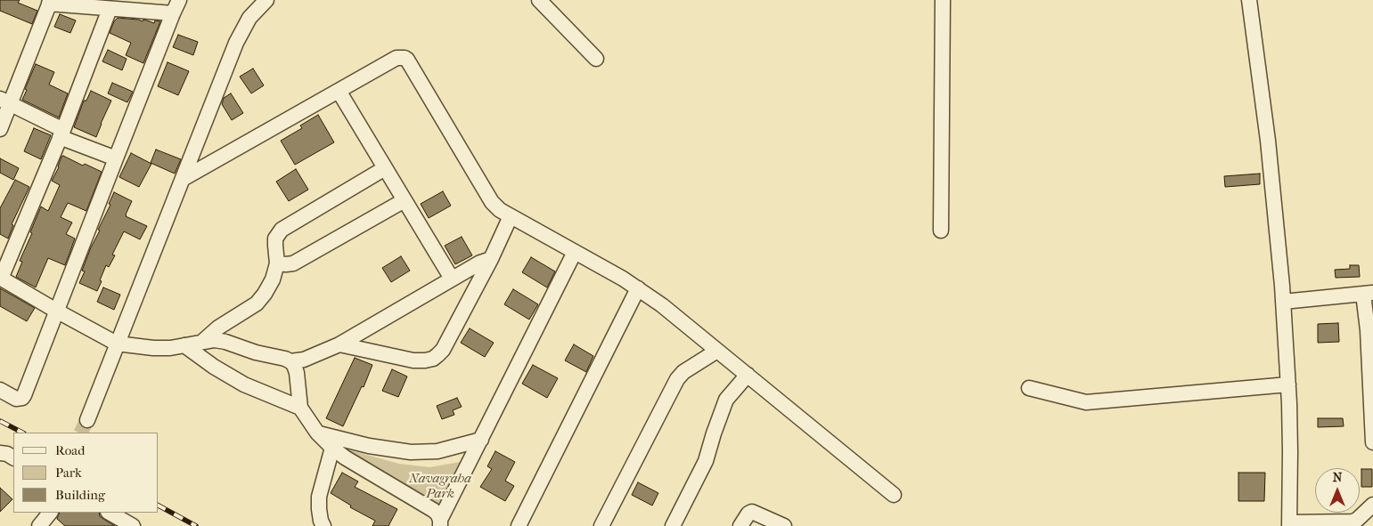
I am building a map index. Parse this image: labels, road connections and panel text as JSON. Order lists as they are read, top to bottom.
{
  "parks": ["Navagraha Park"],
  "legend": ["Road", "Park", "Building"],
  "north": "top"
}
